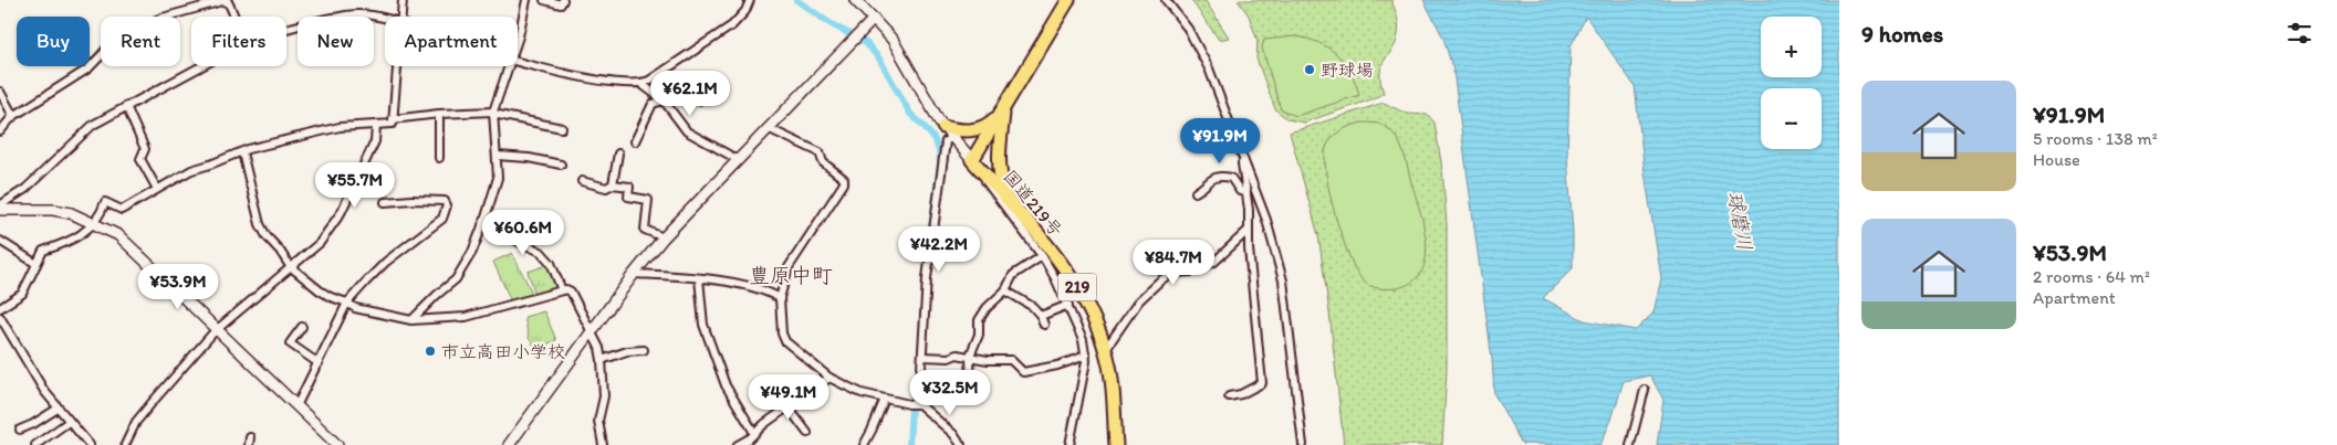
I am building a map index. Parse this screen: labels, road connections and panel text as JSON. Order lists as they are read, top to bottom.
{
  "streets": {
    "highway": ["国道219号", "219"]
  },
  "districts": ["豊原中町"],
  "water": ["球磨川"],
  "places": ["野球場", "市立高田小学校"],
  "page": {
    "heading": "9 homes",
    "map_buttons": ["+", "−"],
    "chip": [
      "Buy",
      "Rent",
      "Filters",
      "New",
      "Apartment"
    ],
    "list": [
      {
        "name": "¥91.9M",
        "note": "5 rooms · 138 m² · House"
      },
      {
        "name": "¥53.9M",
        "note": "2 rooms · 64 m² · Apartment"
      }
    ],
    "price": [
      "¥62.1M",
      "¥91.9M",
      "¥55.7M",
      "¥60.6M",
      "¥42.2M",
      "¥84.7M",
      "¥53.9M",
      "¥32.5M",
      "¥49.1M"
    ]
  }
}
